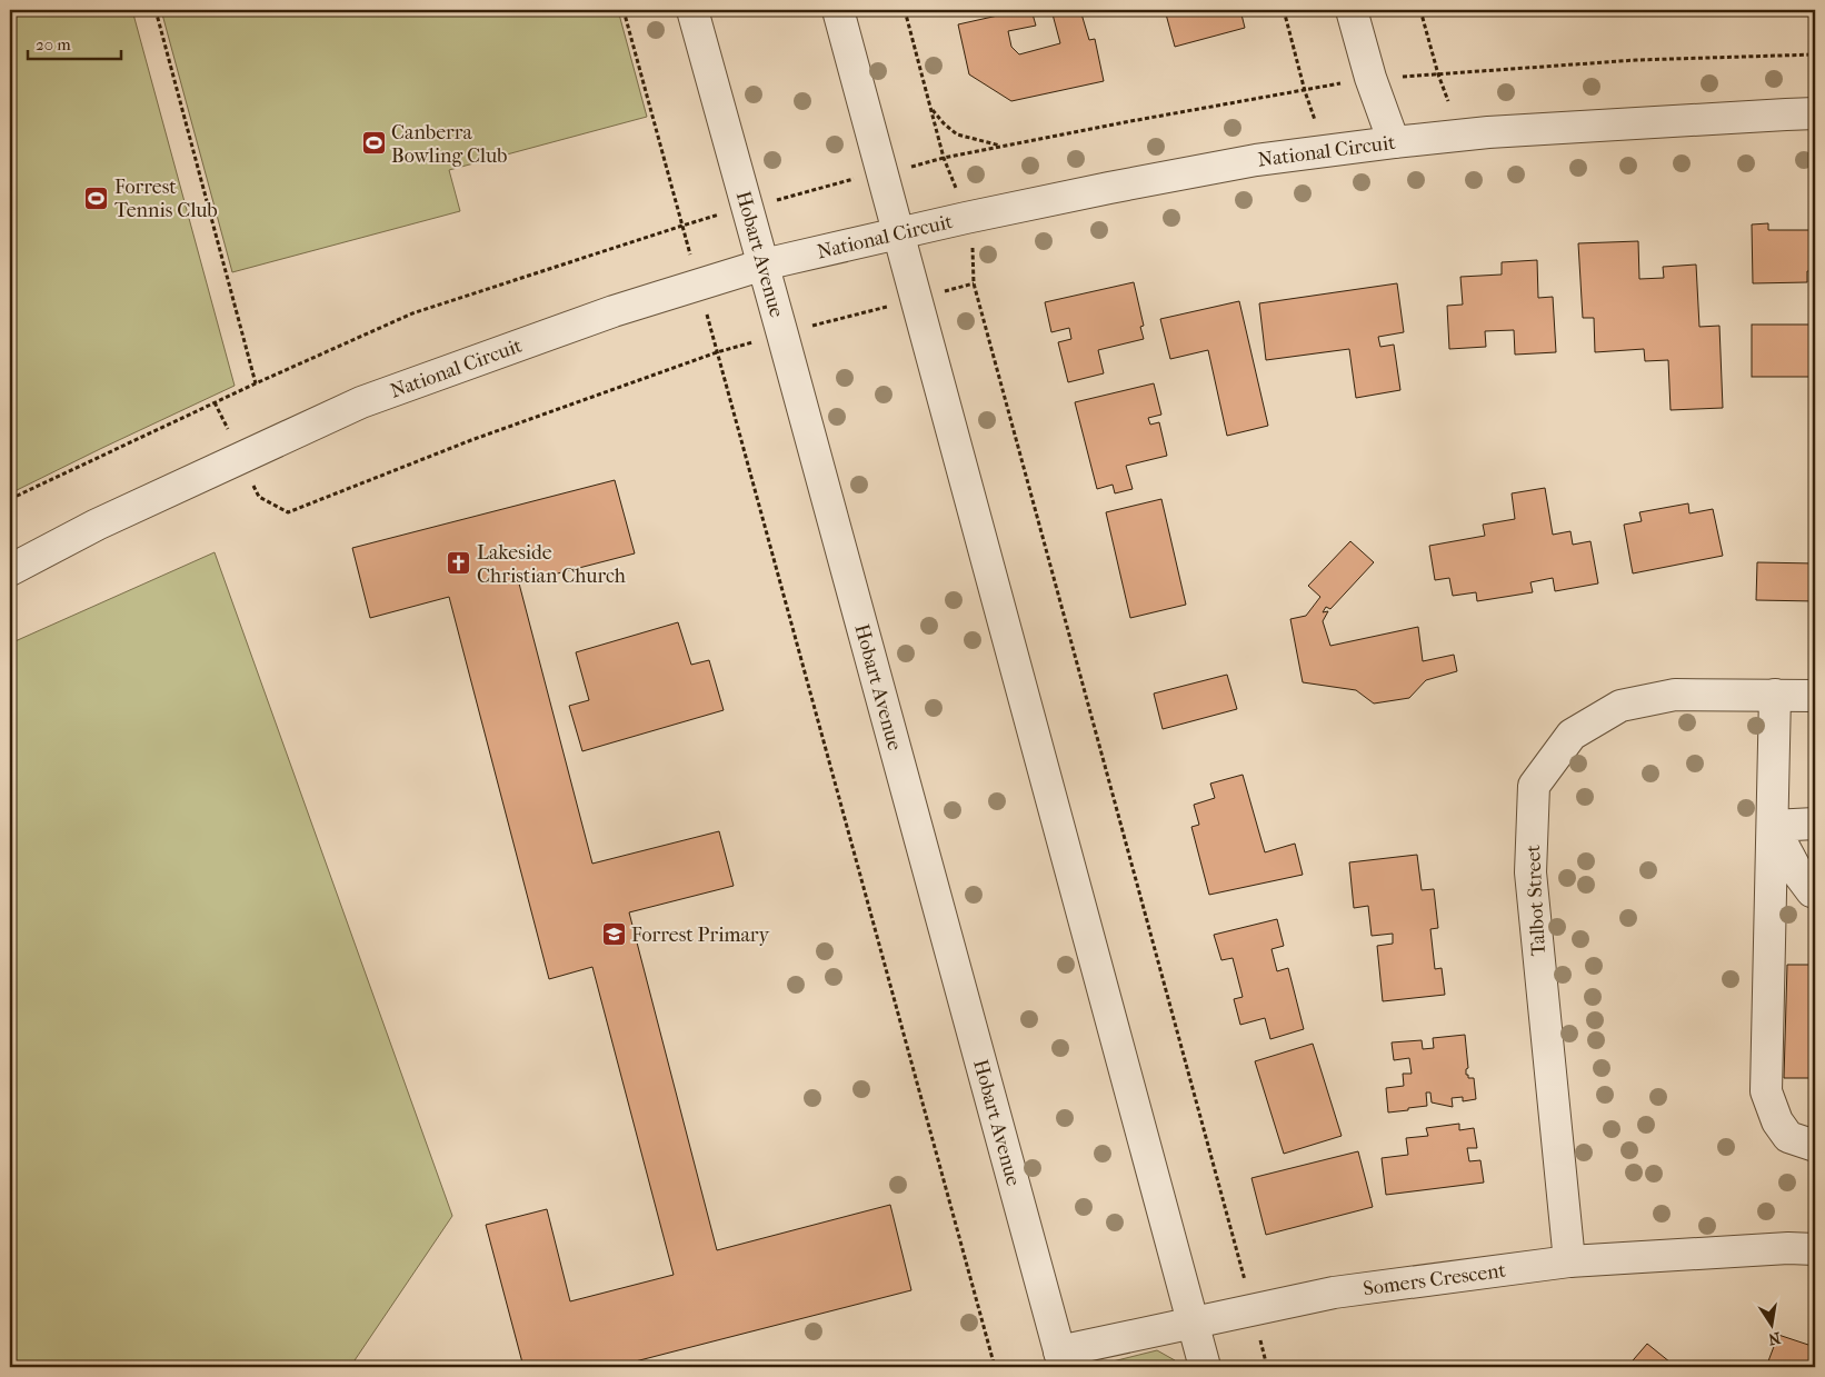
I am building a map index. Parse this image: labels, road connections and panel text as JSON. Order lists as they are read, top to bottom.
{
  "streets": {
    "street": [
      "National Circuit",
      "Hobart Avenue",
      "Talbot Street",
      "Somers Crescent"
    ]
  },
  "crossings": [
    ["National Circuit", "Hobart Avenue"],
    ["Hobart Avenue", "Somers Crescent"],
    ["Talbot Street", "Somers Crescent"]
  ],
  "places": {
    "sports": ["Canberra Bowling Club", "Forrest Tennis Club"],
    "church": ["Lakeside Christian Church"],
    "school or university": ["Forrest Primary"]
  },
  "scale_bar": "20 m",
  "north": "bottom"
}
